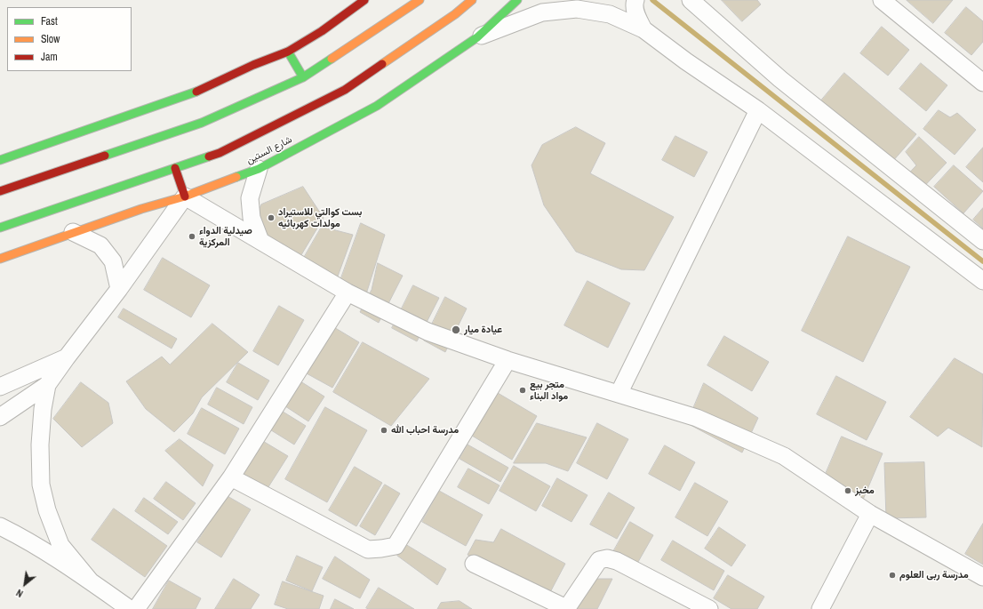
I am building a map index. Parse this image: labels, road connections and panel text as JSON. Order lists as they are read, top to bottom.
{
  "streets": {
    "main road": ["شارع الستين"]
  },
  "places": [
    "بست كوالتي للاستيراد مولدات كهربائيه",
    "صيدلية الدواء المركزية",
    "عيادة ميار",
    "متجر بيع مواد البناء",
    "مدرسة احباب الله",
    "مخبز",
    "مدرسة ربى العلوم"
  ],
  "legend": ["Fast", "Slow", "Jam"],
  "north": "bottom left"
}
